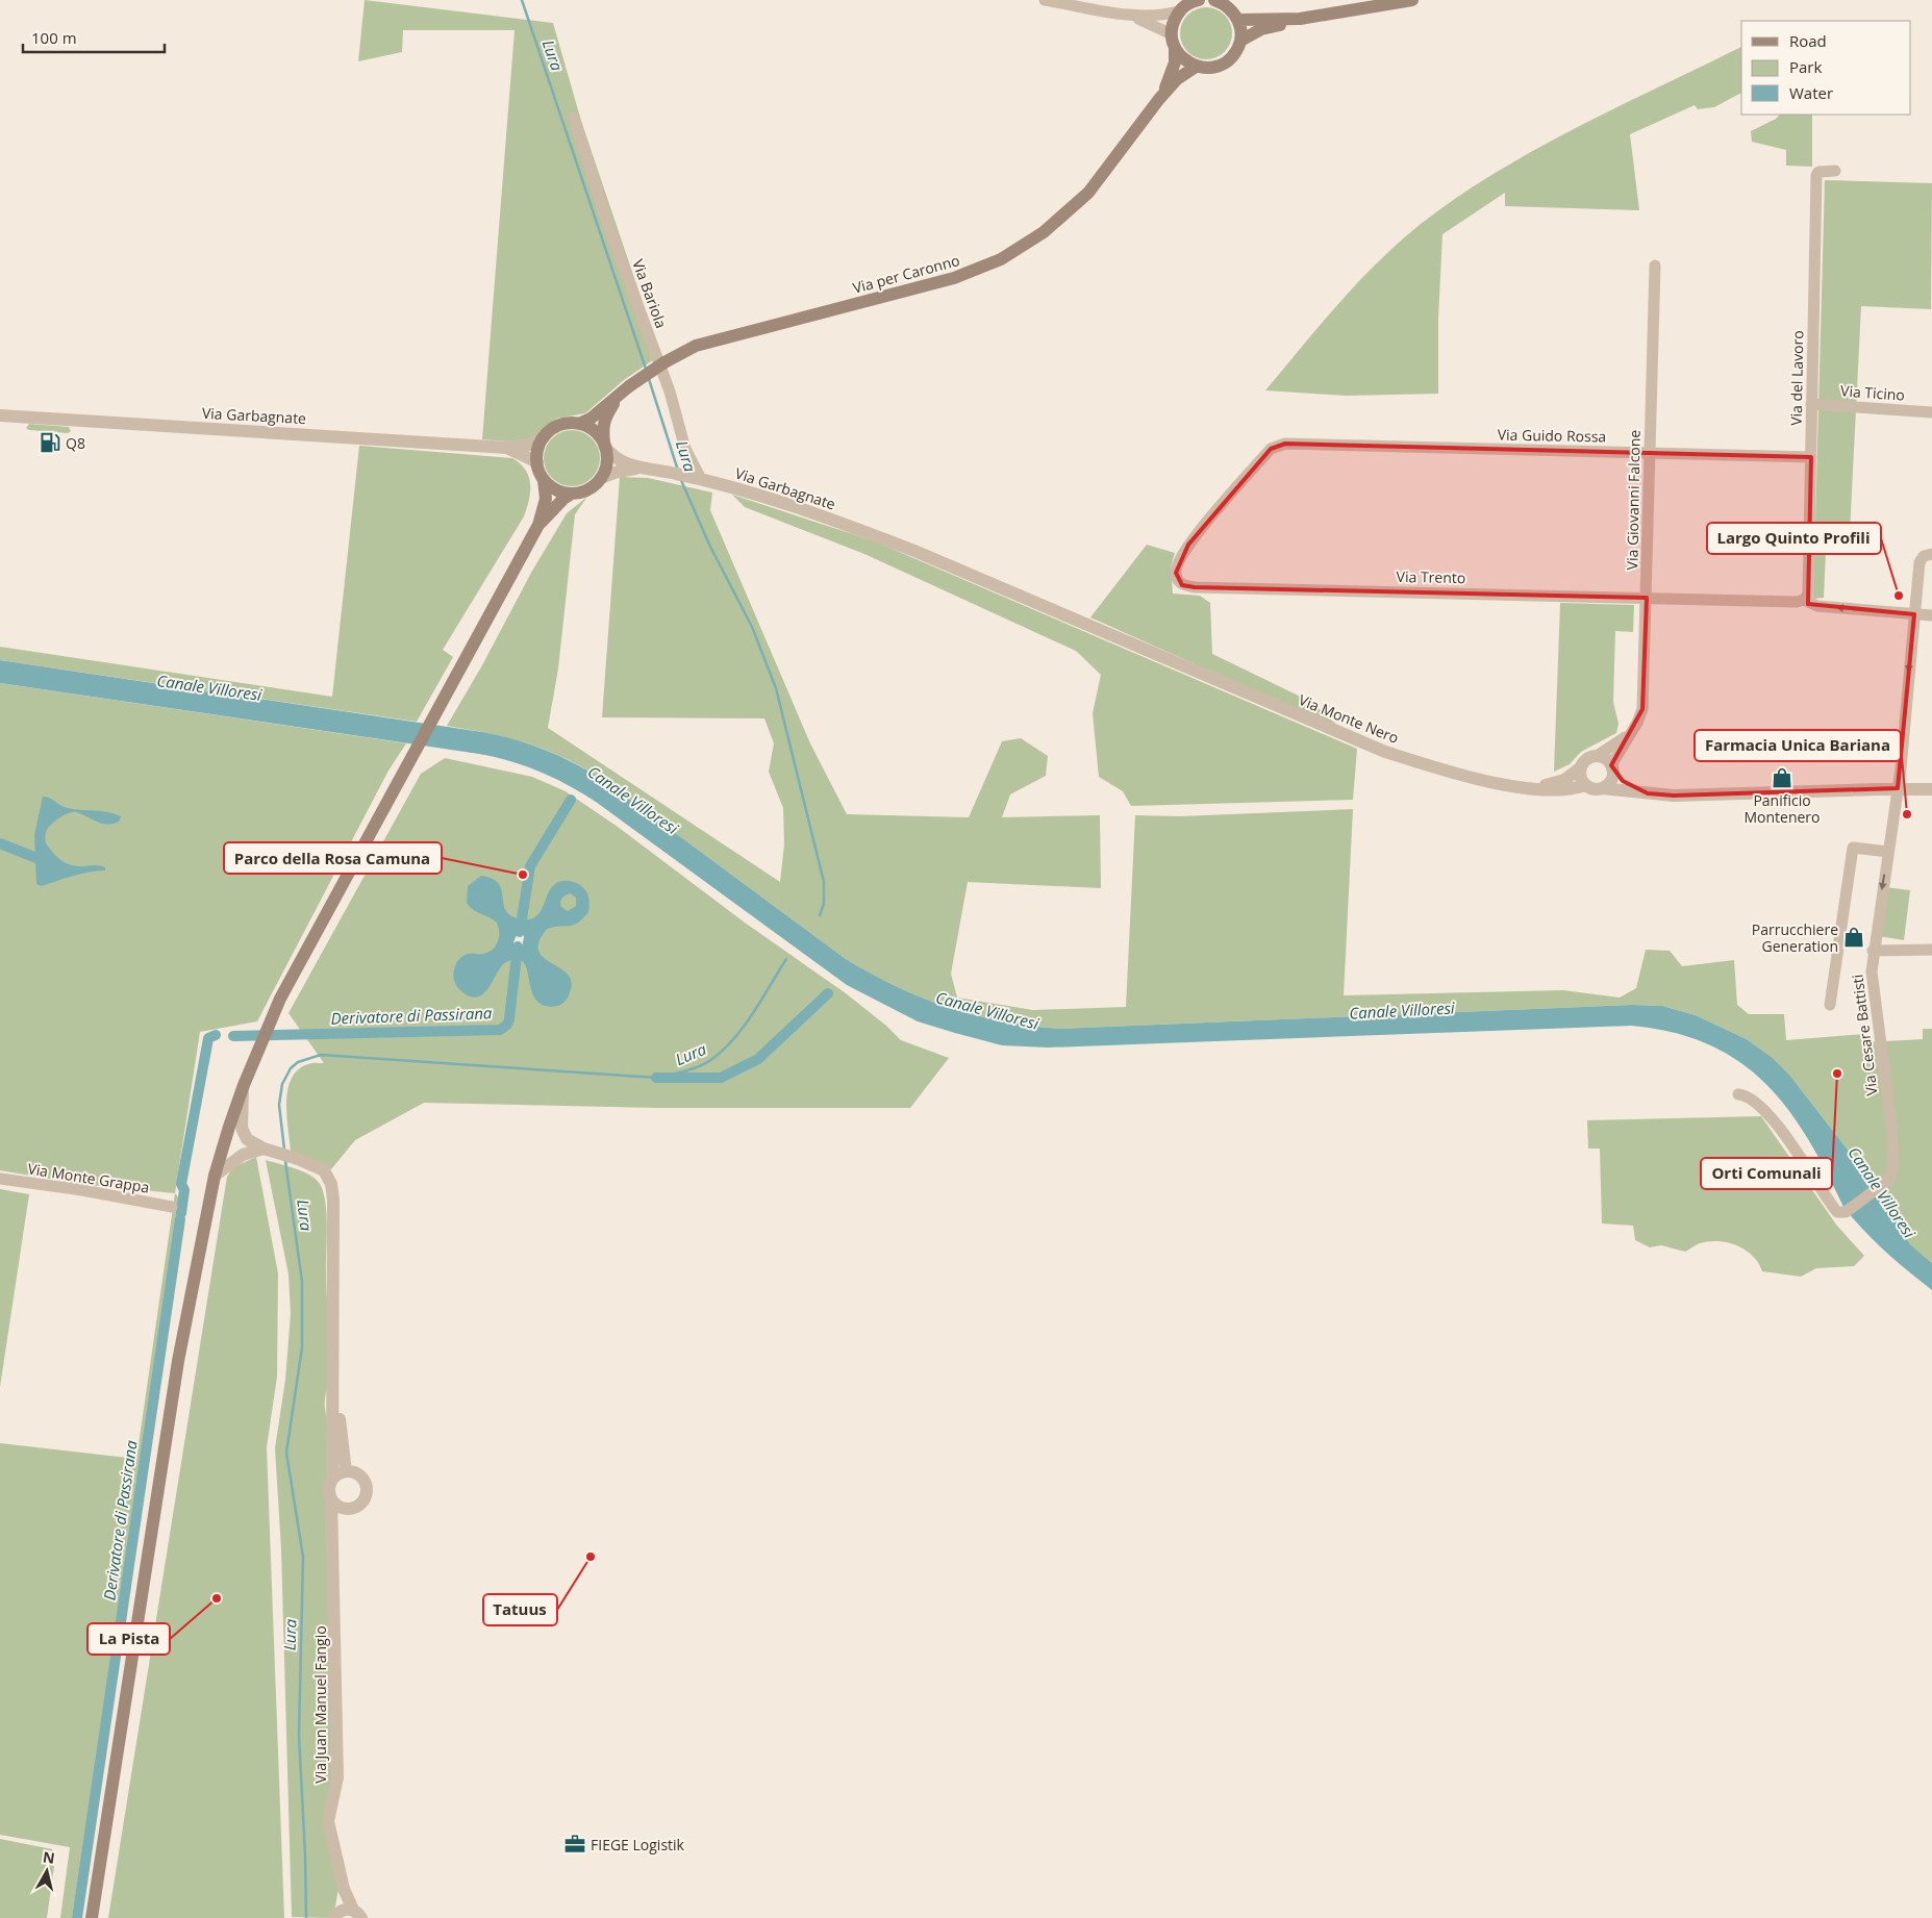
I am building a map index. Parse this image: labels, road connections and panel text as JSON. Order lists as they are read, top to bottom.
{
  "streets": {
    "main road": ["Via per Caronno"],
    "street": [
      "Via Bariola",
      "Via del Lavoro",
      "Via Ticino",
      "Via Garbagnate",
      "Via Guido Rossa",
      "Via Giovanni Falcone",
      "Via Trento",
      "Via Monte Nero",
      "Via Cesare Battisti",
      "Via Monte Grappa",
      "Via Juan Manuel Fangio"
    ]
  },
  "crossings": [
    ["Via Bariola", "Via Garbagnate"],
    ["Via del Lavoro", "Via Ticino"],
    ["Via del Lavoro", "Via Guido Rossa"],
    ["Via del Lavoro", "Via Trento"],
    ["Via Garbagnate", "Via Monte Nero"],
    ["Via Guido Rossa", "Via Giovanni Falcone"],
    ["Via Guido Rossa", "Via Trento"],
    ["Via Giovanni Falcone", "Via Trento"],
    ["Via Giovanni Falcone", "Via Monte Nero"],
    ["Via Trento", "Via Cesare Battisti"]
  ],
  "water": ["Lura", "Canale Villoresi", "Derivatore di Passirana"],
  "places": {
    "fuel station": ["Q8"],
    "other": [
      "Largo Quinto Profili",
      "Farmacia Unica Bariana",
      "Parco della Rosa Camuna",
      "Orti Comunali",
      "Tatuus",
      "La Pista"
    ],
    "shop": ["Panificio Montenero", "Parrucchiere Generation"],
    "office": ["FIEGE Logistik"]
  },
  "legend": ["Road", "Park", "Water"],
  "scale_bar": "100 m",
  "north": "top"
}
